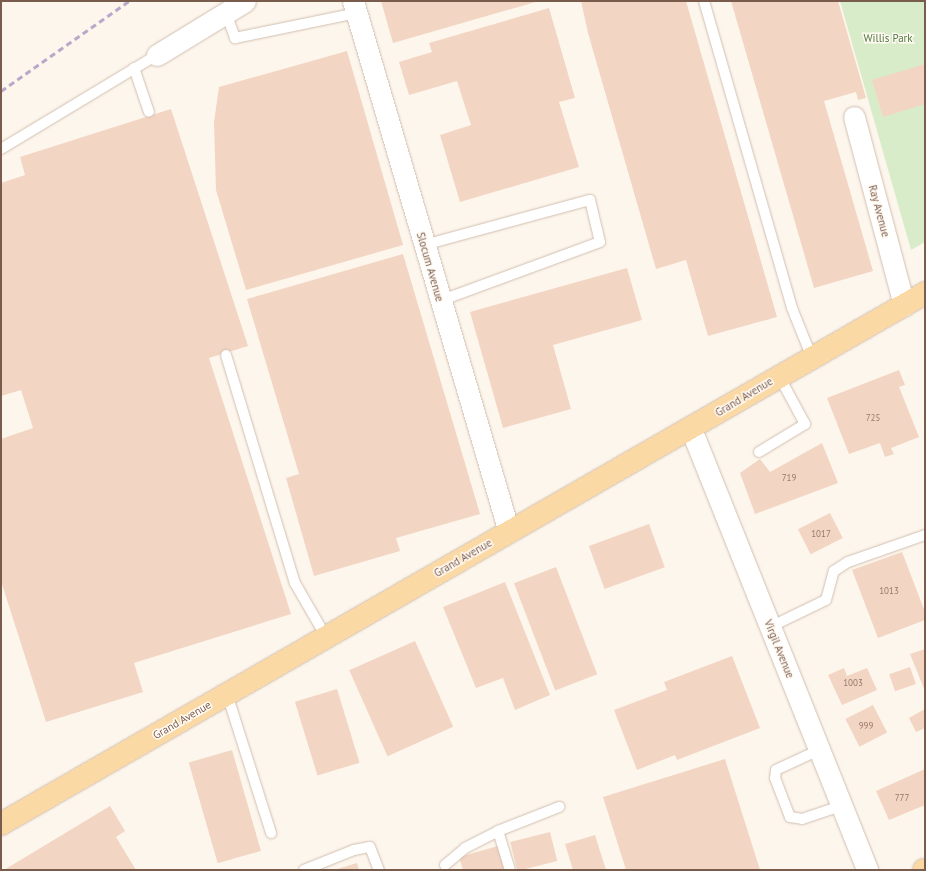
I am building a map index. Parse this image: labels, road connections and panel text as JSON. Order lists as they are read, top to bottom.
{
  "streets": {
    "main road": ["Grand Avenue"],
    "street": ["Ray Avenue", "Slocum Avenue", "Virgil Avenue"]
  },
  "crossings": [
    ["Ray Avenue", "Grand Avenue"],
    ["Slocum Avenue", "Grand Avenue"],
    ["Grand Avenue", "Virgil Avenue"]
  ],
  "parks": ["Willis Park"],
  "house_numbers": [
    "725",
    "719",
    "1017",
    "1013",
    "1003",
    "999",
    "777"
  ]
}
